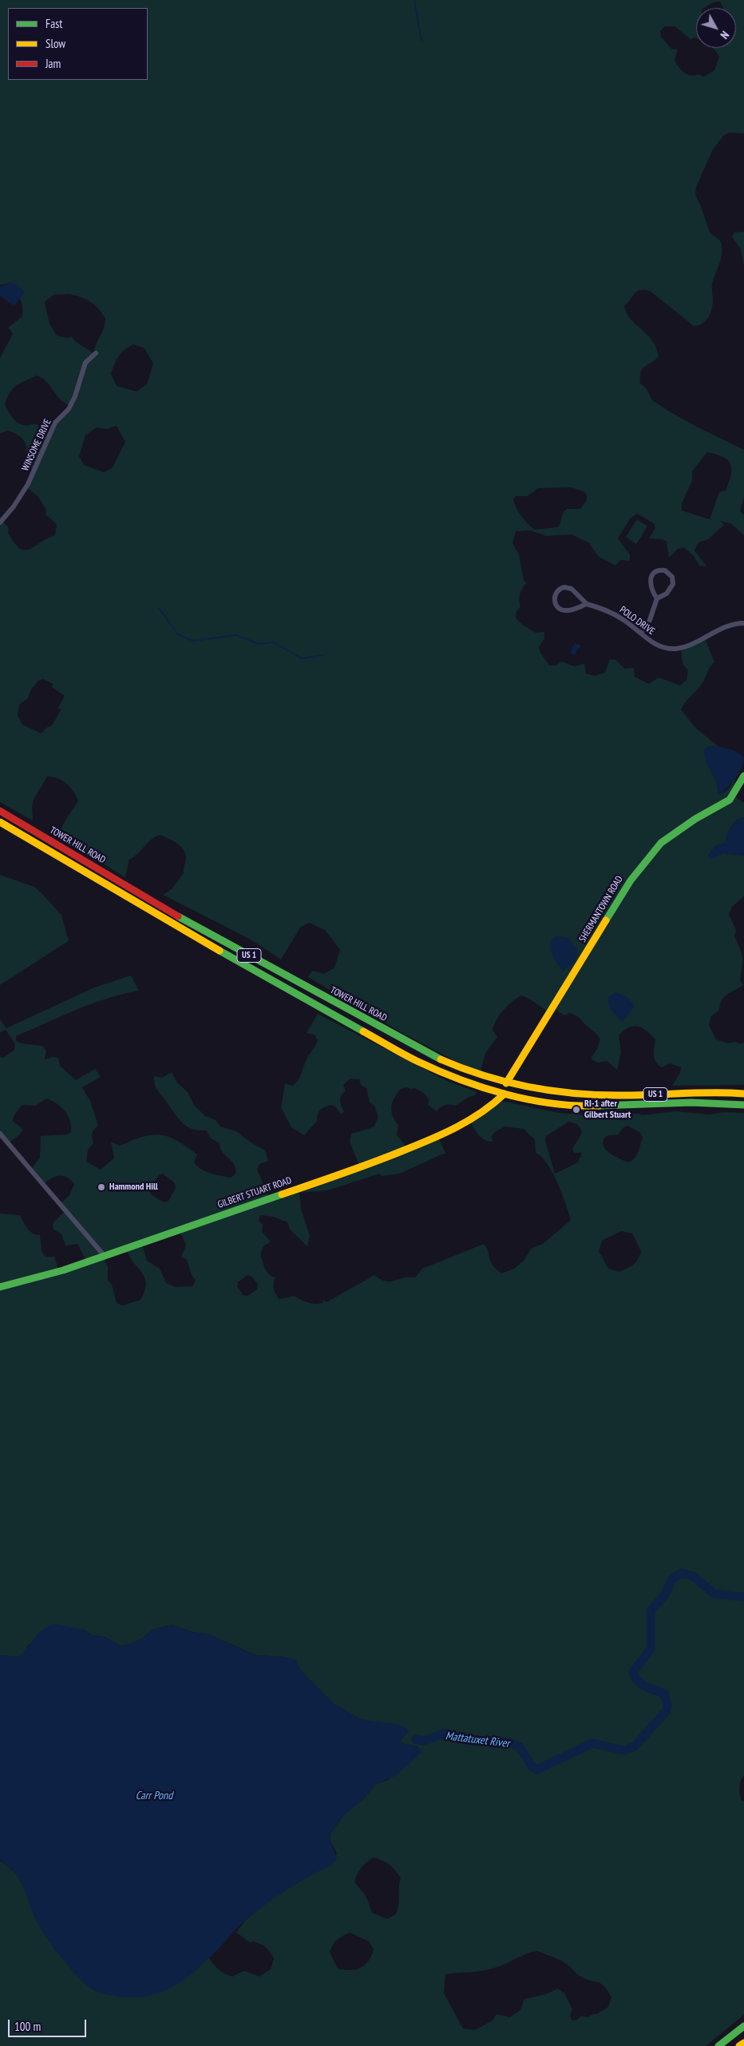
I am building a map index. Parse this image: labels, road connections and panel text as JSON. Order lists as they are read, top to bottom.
{
  "streets": {
    "main road": [
      "TOWER HILL ROAD",
      "SHERMANTOWN ROAD",
      "US 1",
      "GILBERT STUART ROAD"
    ],
    "street": ["WINSOME DRIVE", "POLO DRIVE"]
  },
  "crossings": [
    ["TOWER HILL ROAD", "SHERMANTOWN ROAD"],
    ["TOWER HILL ROAD", "GILBERT STUART ROAD"]
  ],
  "water": ["Mattatuxet River", "Carr Pond"],
  "places": ["RI-1 after Gilbert Stuart", "Hammond Hill"],
  "legend": ["Fast", "Slow", "Jam"],
  "scale_bar": "100 m",
  "north": "bottom right"
}
